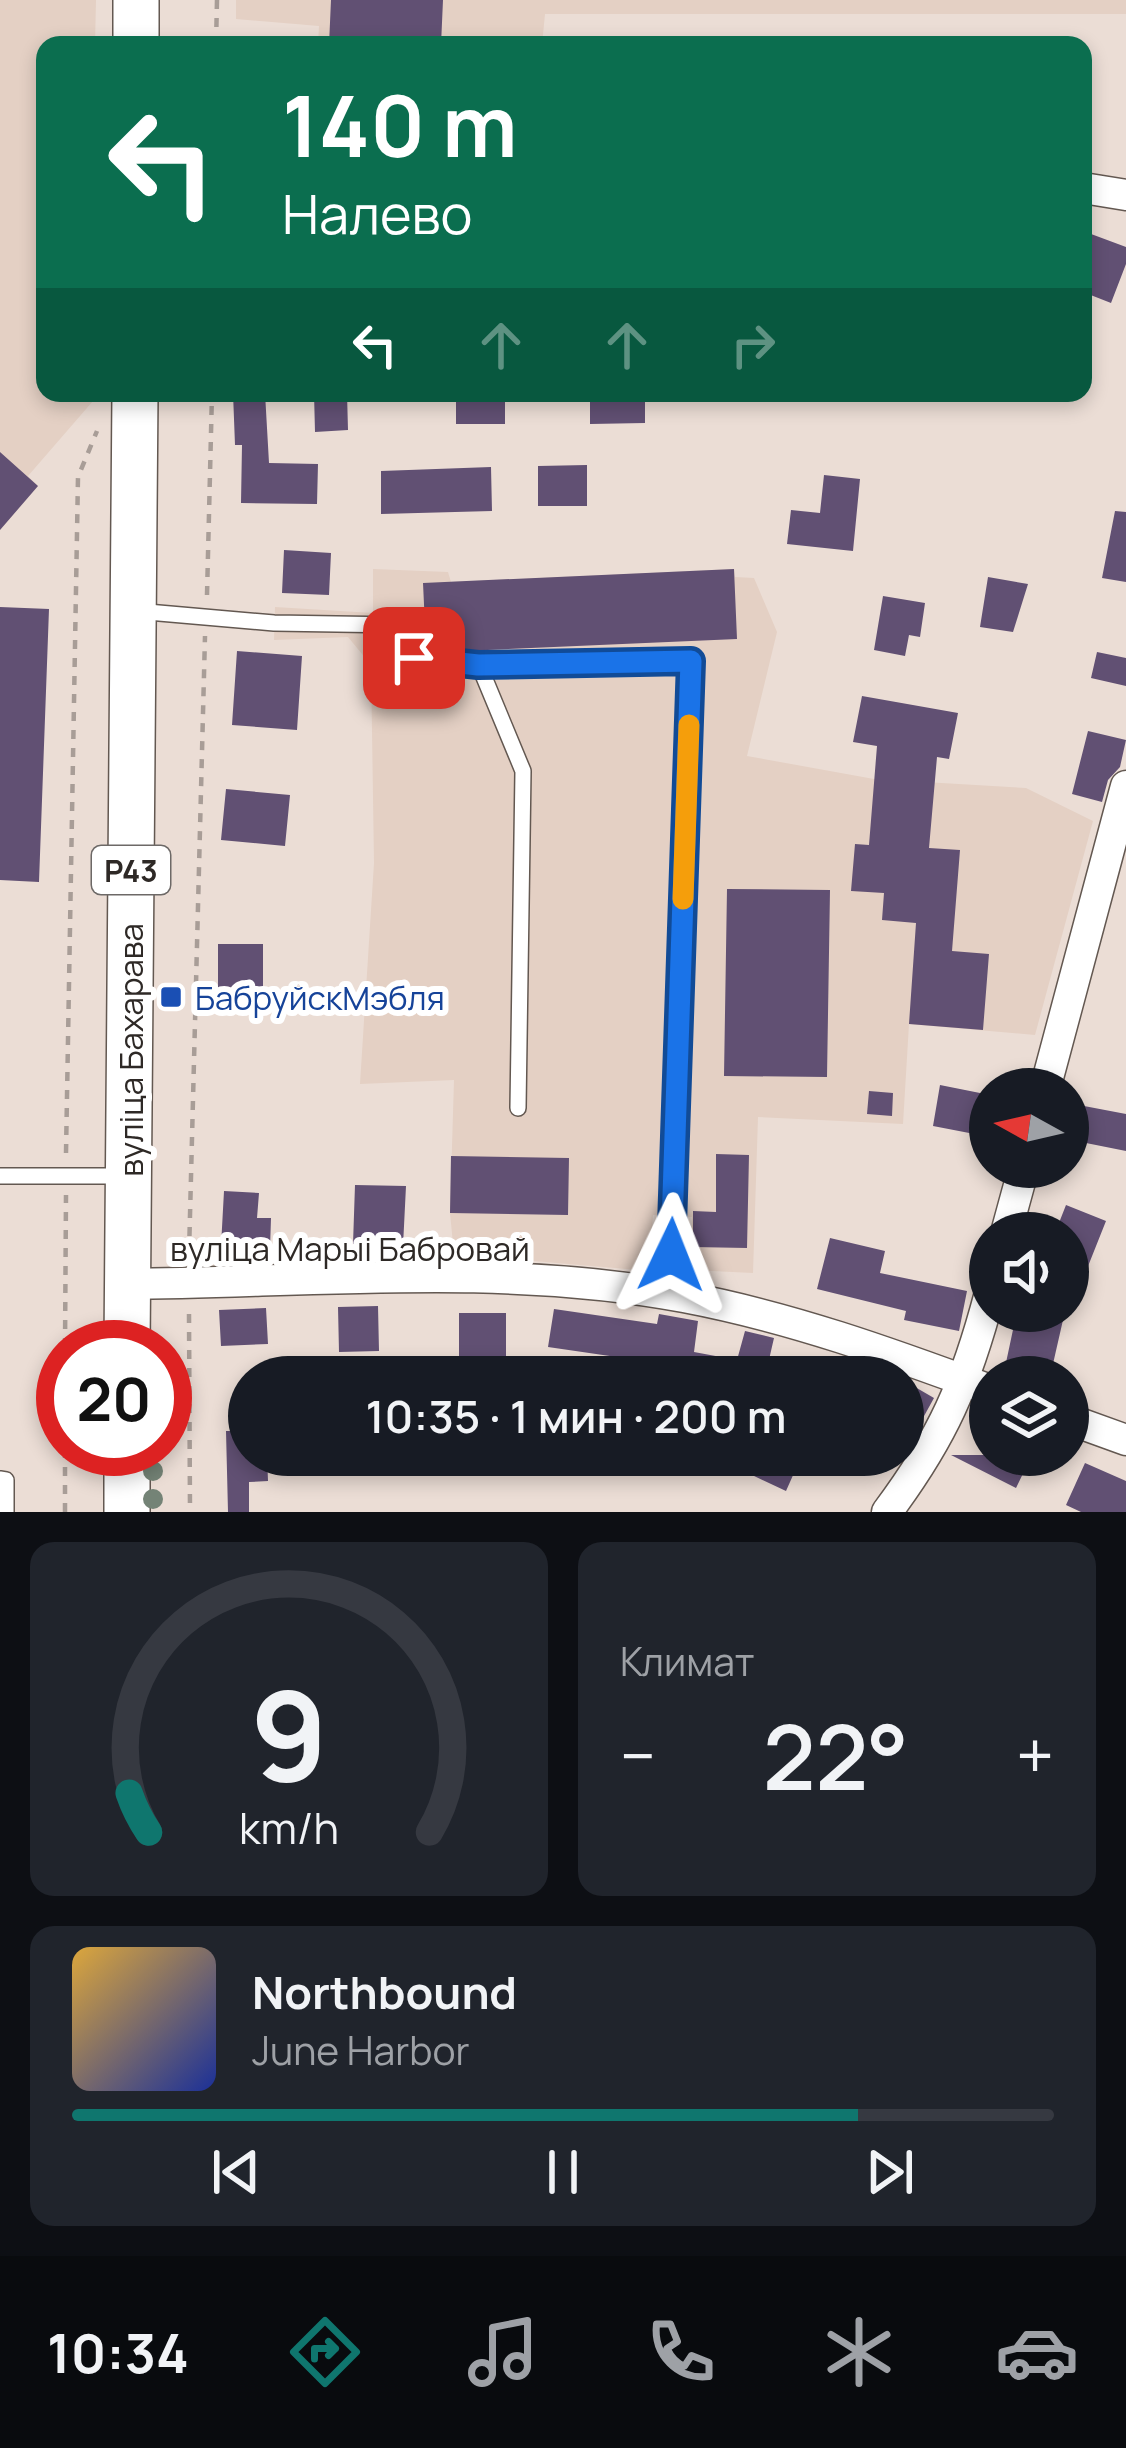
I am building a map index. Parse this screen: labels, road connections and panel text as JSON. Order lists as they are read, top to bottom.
{
  "streets": {
    "main road": ["Р43", "вуліца Бахарава"],
    "street": ["вуліца Марыі Бабровай"]
  },
  "crossings": [
    ["вуліца Бахарава", "вуліца Марыі Бабровай"]
  ],
  "places": {
    "transit": ["БабруйскМэбля"]
  },
  "north": "left",
  "page": {
    "turn": ["140 m", "Налево"],
    "limit": "20",
    "trip": "10:35 · 1 мин · 200 m",
    "tile": "Климат",
    "heat": ["−", "22°", "+"],
    "song": ["Northbound", "June Harbor"],
    "tabs": "10:34",
    "gauge": ["9", "km/h"]
  }
}
